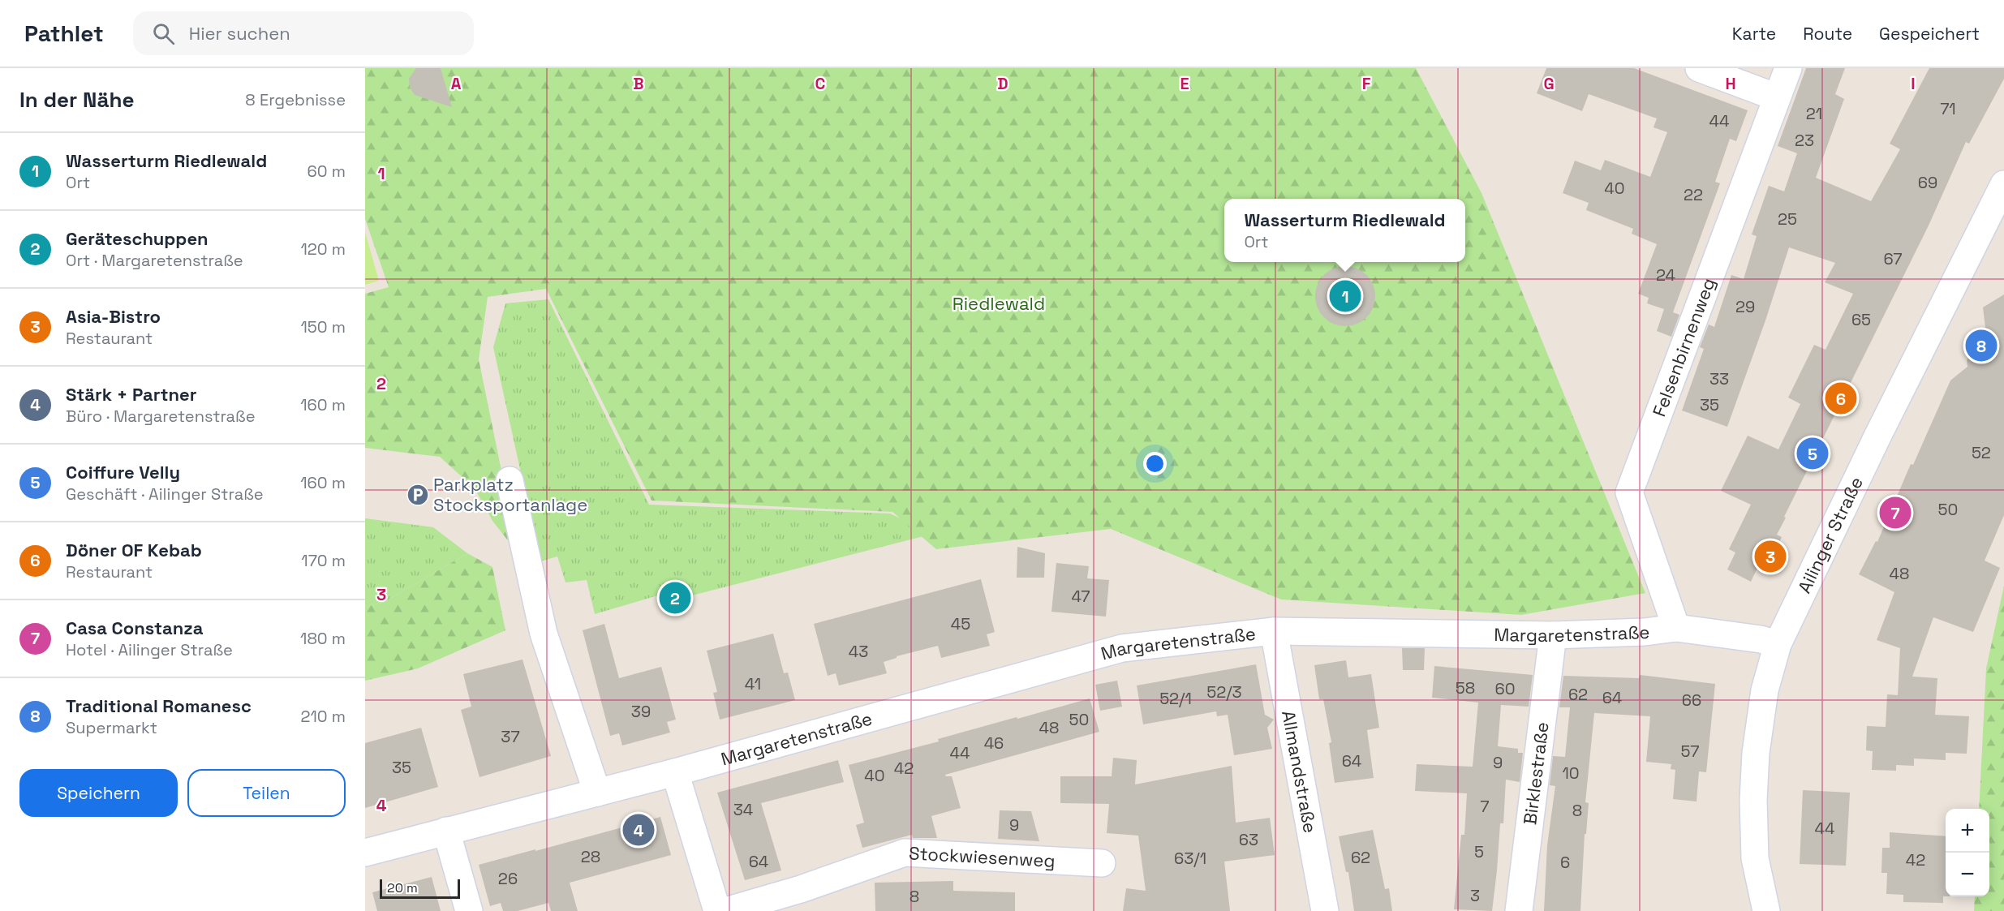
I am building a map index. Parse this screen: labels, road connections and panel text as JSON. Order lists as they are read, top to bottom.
{
  "streets": {
    "street": [
      "Felsenbirnenweg",
      "Ailinger Straße",
      "Margaretenstraße",
      "Allmandstraße",
      "Birklestraße",
      "Stockwiesenweg"
    ]
  },
  "crossings": [
    ["Felsenbirnenweg", "Margaretenstraße"],
    ["Ailinger Straße", "Margaretenstraße"],
    ["Margaretenstraße", "Allmandstraße"],
    ["Margaretenstraße", "Birklestraße"]
  ],
  "parks": ["Riedlewald"],
  "places": {
    "parking": ["Parkplatz Stocksportanlage"]
  },
  "house_numbers": [
    "71",
    "21",
    "44",
    "23",
    "69",
    "40",
    "22",
    "25",
    "67",
    "24",
    "29",
    "65",
    "33",
    "35",
    "52",
    "50",
    "48",
    "47",
    "45",
    "43",
    "41",
    "58",
    "60",
    "52/3",
    "62",
    "64",
    "52/1",
    "66",
    "39",
    "50",
    "48",
    "37",
    "46",
    "57",
    "44",
    "64",
    "9",
    "35",
    "42",
    "10",
    "40",
    "7",
    "34",
    "8",
    "9",
    "44",
    "63",
    "5",
    "28",
    "62",
    "63/1",
    "42",
    "64",
    "6",
    "26",
    "3",
    "8"
  ],
  "scale_bar": "20 m",
  "page": {
    "header": "Pathlet",
    "search": "Hier suchen",
    "nav": ["Karte", "Route", "Gespeichert"],
    "heading": ["In der Nähe", "8 Ergebnisse"],
    "list": [
      {
        "mark": "1",
        "name": "Wasserturm Riedlewald",
        "note": "Ort",
        "value": "60 m"
      },
      {
        "mark": "2",
        "name": "Geräteschuppen",
        "note": "Ort · Margaretenstraße",
        "value": "120 m"
      },
      {
        "mark": "3",
        "name": "Asia-Bistro",
        "note": "Restaurant",
        "value": "150 m"
      },
      {
        "mark": "4",
        "name": "Stärk + Partner",
        "note": "Büro · Margaretenstraße",
        "value": "160 m"
      },
      {
        "mark": "5",
        "name": "Coiffure Velly",
        "note": "Geschäft · Ailinger Straße",
        "value": "160 m"
      },
      {
        "mark": "6",
        "name": "Döner OF Kebab",
        "note": "Restaurant",
        "value": "170 m"
      },
      {
        "mark": "7",
        "name": "Casa Constanza",
        "note": "Hotel · Ailinger Straße",
        "value": "180 m"
      },
      {
        "mark": "8",
        "name": "Traditional Romanesc",
        "note": "Supermarkt",
        "value": "210 m"
      }
    ],
    "popup": ["Wasserturm Riedlewald", "Ort"],
    "pins": [
      "1",
      "8",
      "6",
      "5",
      "7",
      "3",
      "2",
      "4"
    ],
    "buttons": ["Speichern", "Teilen"],
    "map_buttons": ["+", "−"],
    "scale": "20 m"
  },
  "grid": {
    "columns": [
      "A",
      "B",
      "C",
      "D",
      "E",
      "F",
      "G",
      "H",
      "I"
    ],
    "rows": [
      "1",
      "2",
      "3",
      "4"
    ]
  }
}
